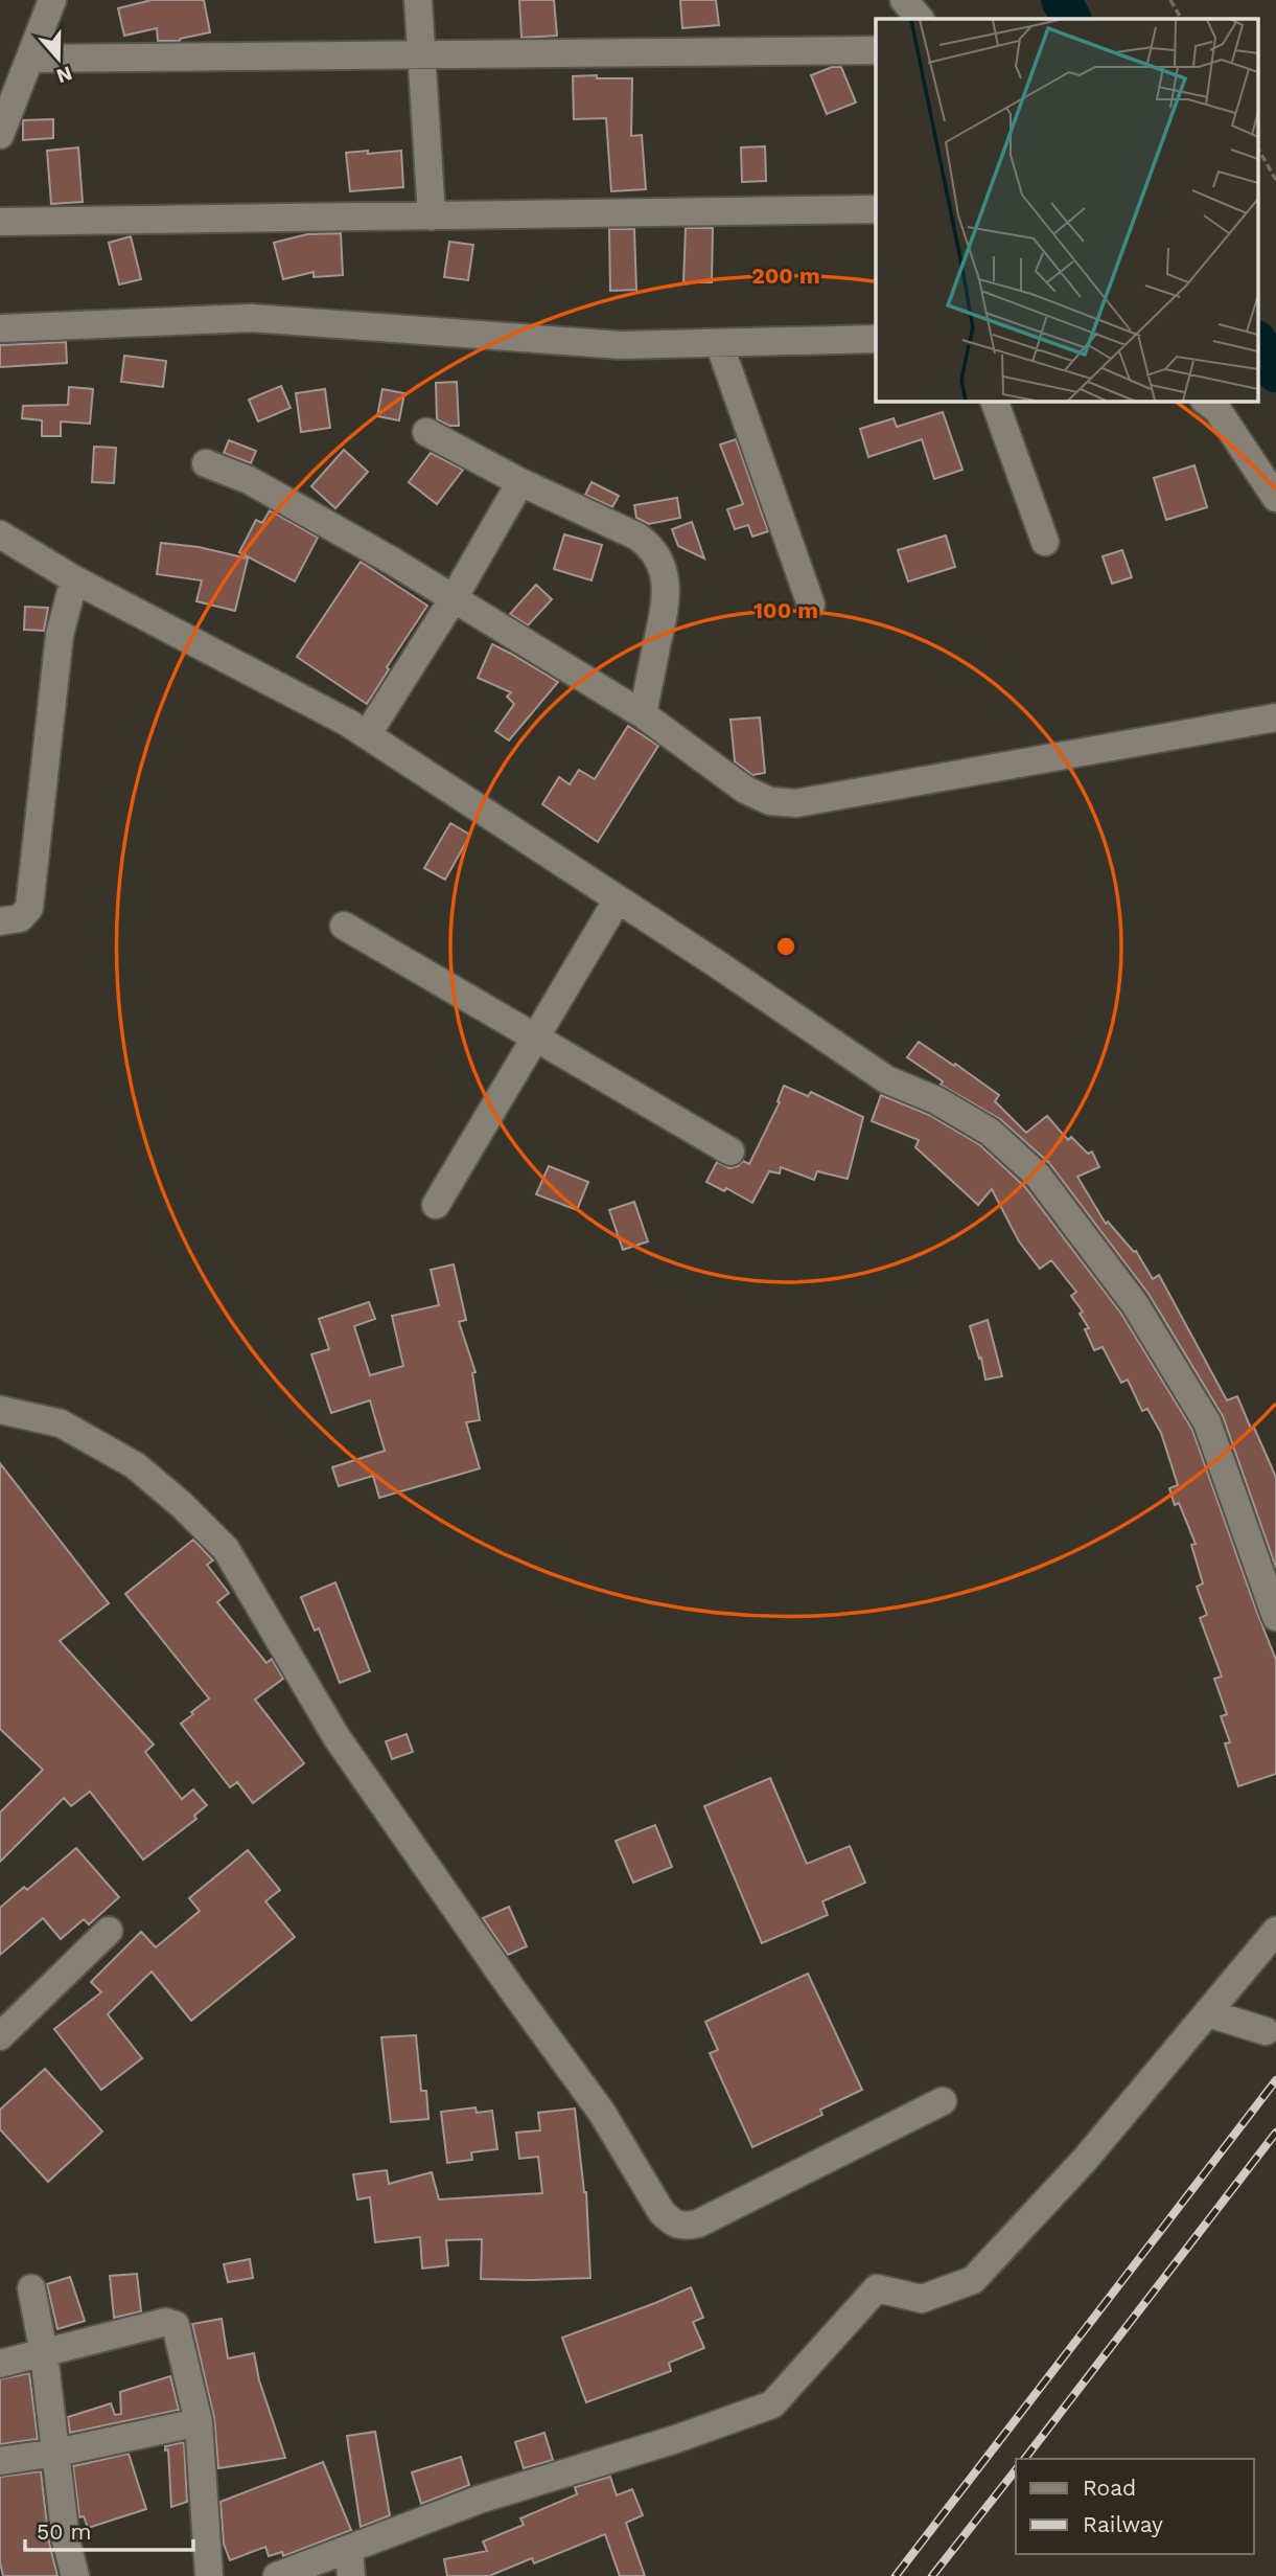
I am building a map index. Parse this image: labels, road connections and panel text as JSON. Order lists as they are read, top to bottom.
{
  "legend": ["Road", "Railway"],
  "scale_bar": "50 m",
  "north": "bottom",
  "rings": ["200 m", "100 m"]
}
